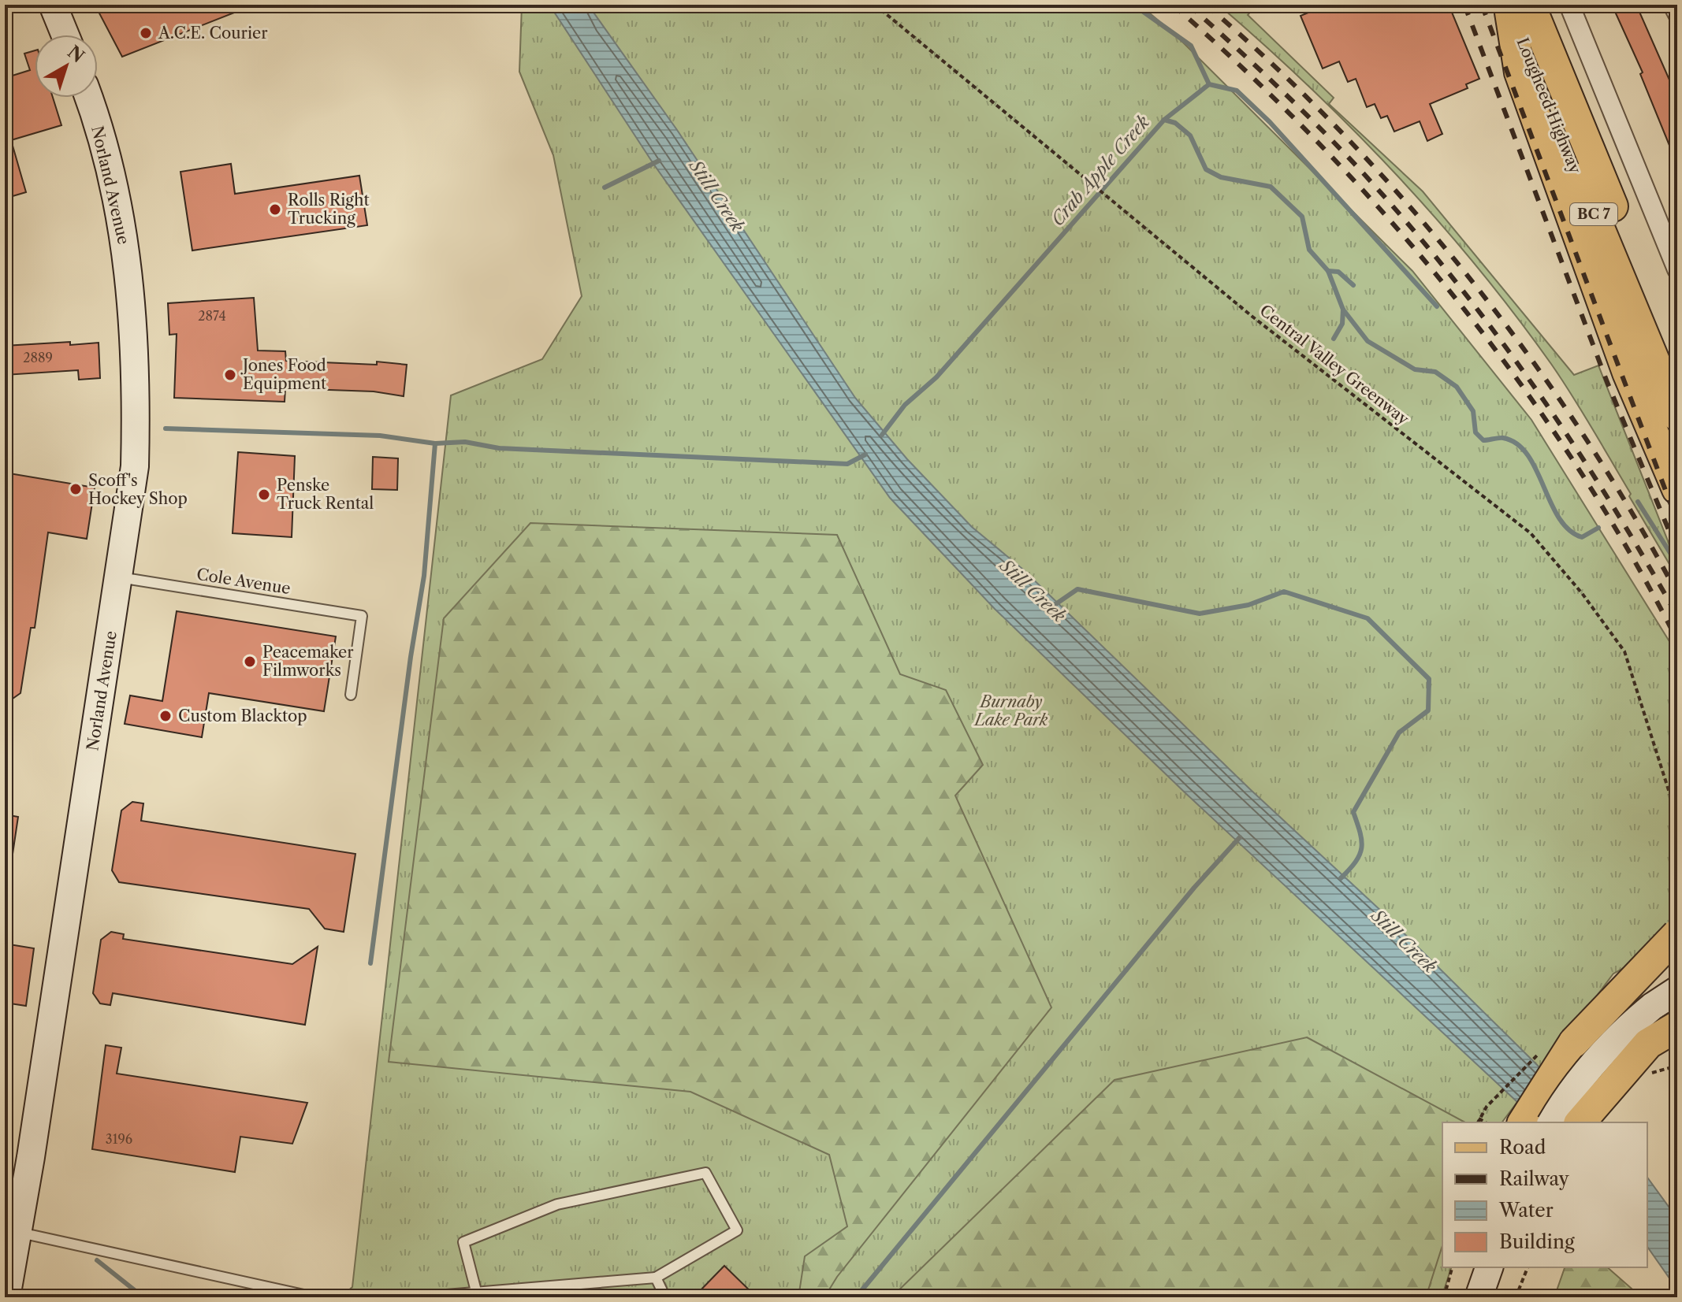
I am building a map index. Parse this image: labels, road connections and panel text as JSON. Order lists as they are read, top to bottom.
{
  "streets": {
    "main road": ["Lougheed Highway", "BC 7"],
    "street": ["Norland Avenue"],
    "lane": ["Cole Avenue"],
    "path": ["Central Valley Greenway"]
  },
  "crossings": [
    ["Norland Avenue", "Cole Avenue"]
  ],
  "water": ["Crab Apple Creek", "Still Creek"],
  "parks": ["Burnaby Lake Park"],
  "places": [
    "A.C.E. Courier",
    "Rolls Right Trucking",
    "Jones Food Equipment",
    "Scoff's Hockey Shop",
    "Penske Truck Rental",
    "Peacemaker Filmworks",
    "Custom Blacktop"
  ],
  "house_numbers": ["2874", "2889", "3196"],
  "legend": [
    "Road",
    "Railway",
    "Water",
    "Building"
  ],
  "north": "top right"
}
